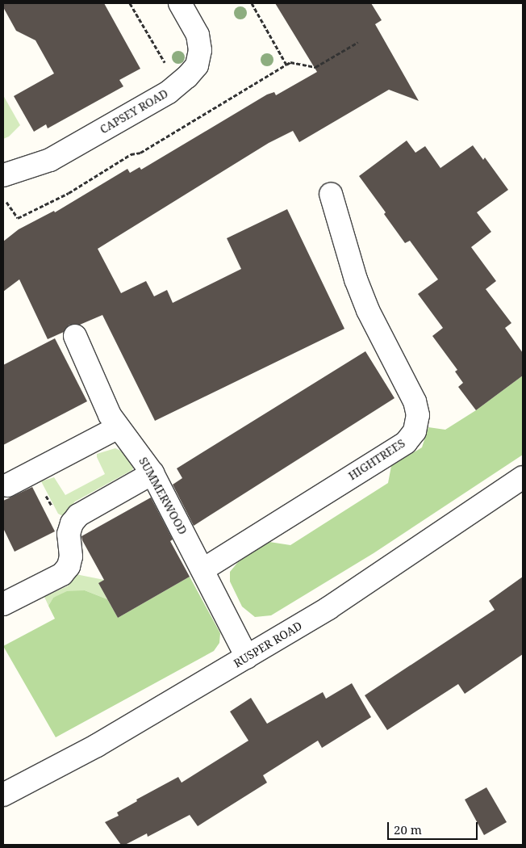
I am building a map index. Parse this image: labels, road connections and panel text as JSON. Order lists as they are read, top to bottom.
{
  "streets": {
    "street": [
      "CAPSEY ROAD",
      "HIGHTREES",
      "SUMMERWOOD",
      "RUSPER ROAD"
    ]
  },
  "crossings": [
    ["HIGHTREES", "SUMMERWOOD"],
    ["SUMMERWOOD", "RUSPER ROAD"]
  ],
  "scale_bar": "20 m"
}
